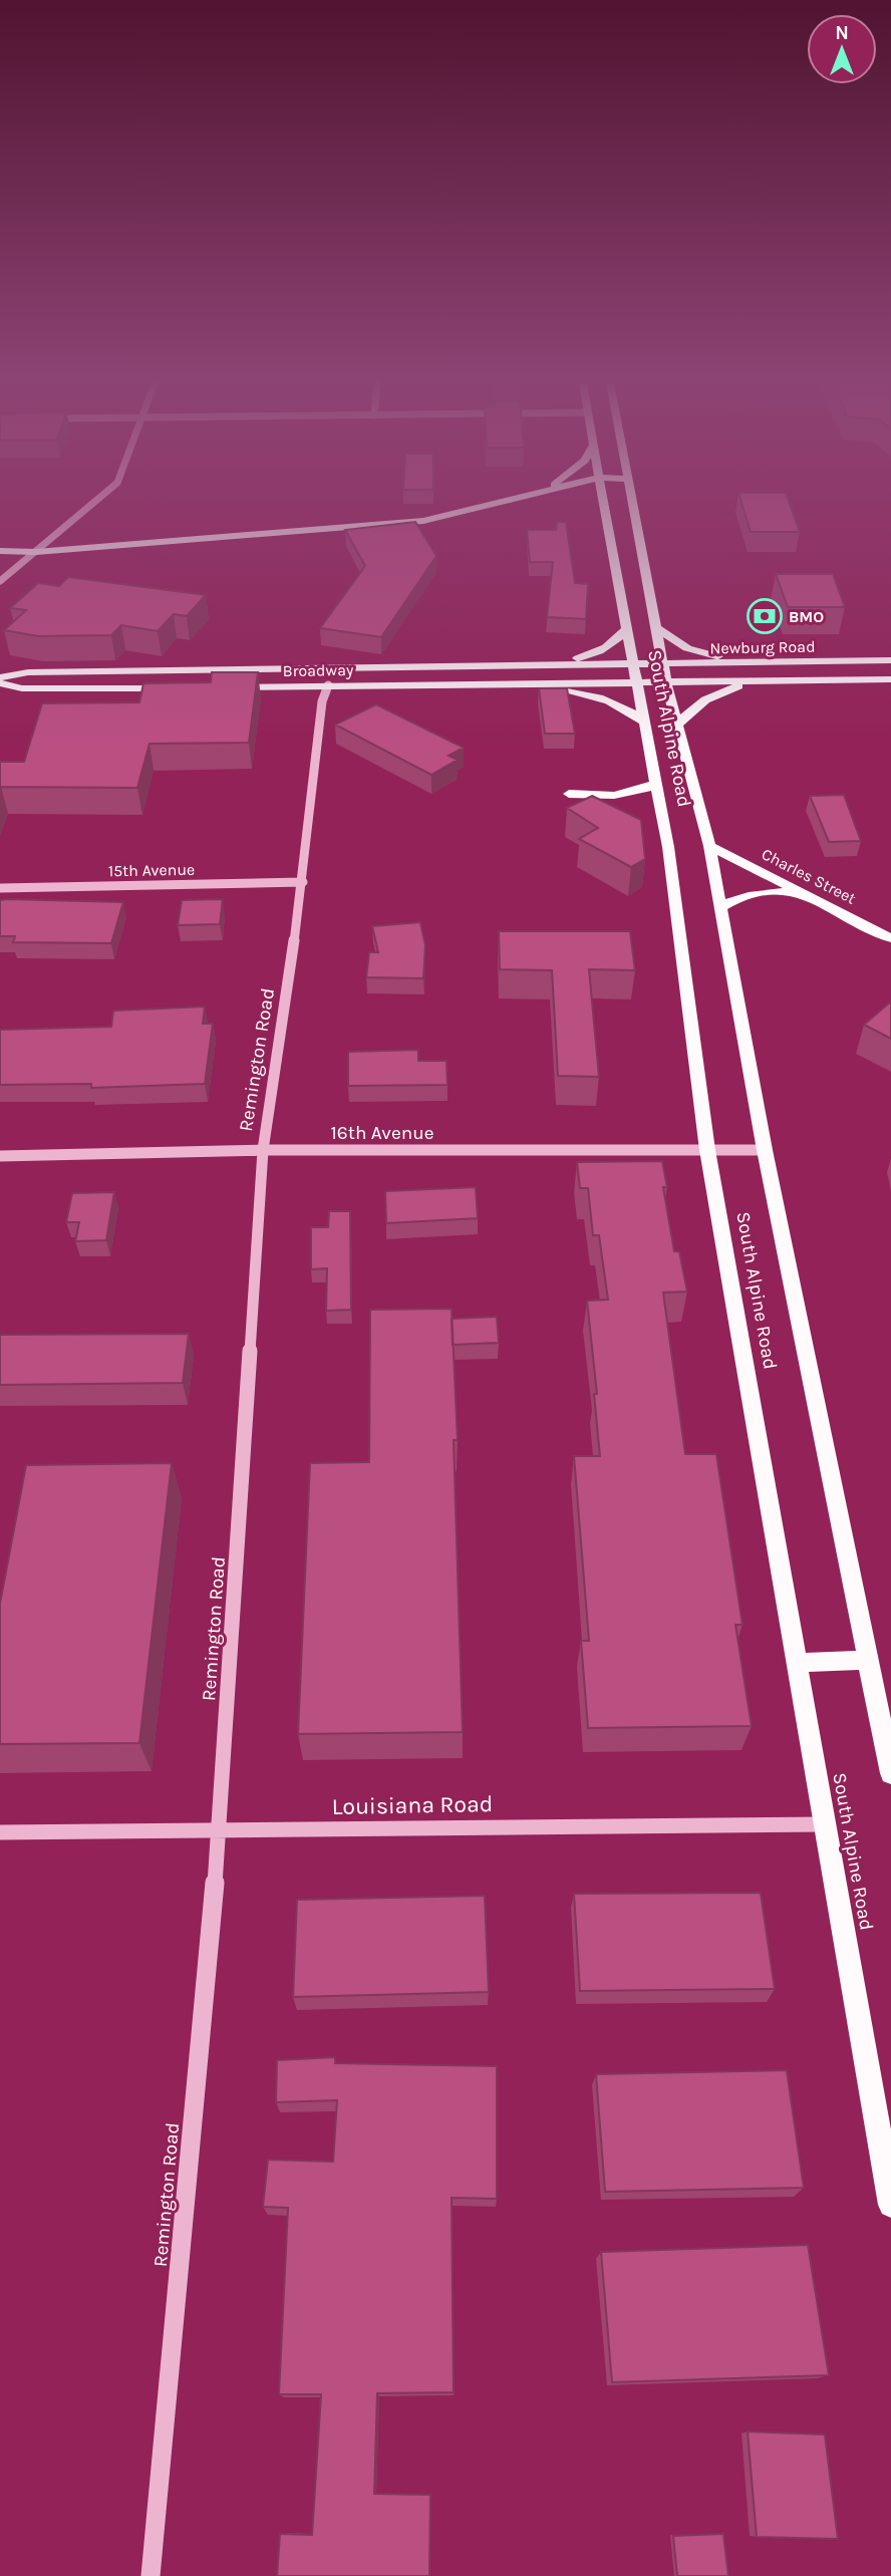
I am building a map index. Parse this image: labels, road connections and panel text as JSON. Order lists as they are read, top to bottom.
{
  "streets": {
    "main road": [
      "Newburg Road",
      "Broadway",
      "South Alpine Road",
      "Charles Street"
    ],
    "street": [
      "15th Avenue",
      "Remington Road",
      "16th Avenue",
      "Louisiana Road"
    ]
  },
  "crossings": [
    ["Newburg Road", "Broadway"],
    ["Newburg Road", "South Alpine Road"],
    ["Broadway", "South Alpine Road"],
    ["Broadway", "Remington Road"],
    ["South Alpine Road", "Charles Street"],
    ["South Alpine Road", "16th Avenue"],
    ["South Alpine Road", "Louisiana Road"],
    ["15th Avenue", "Remington Road"],
    ["Remington Road", "16th Avenue"],
    ["Remington Road", "Louisiana Road"]
  ],
  "places": {
    "bank": ["BMO"]
  },
  "north": "top"
}
